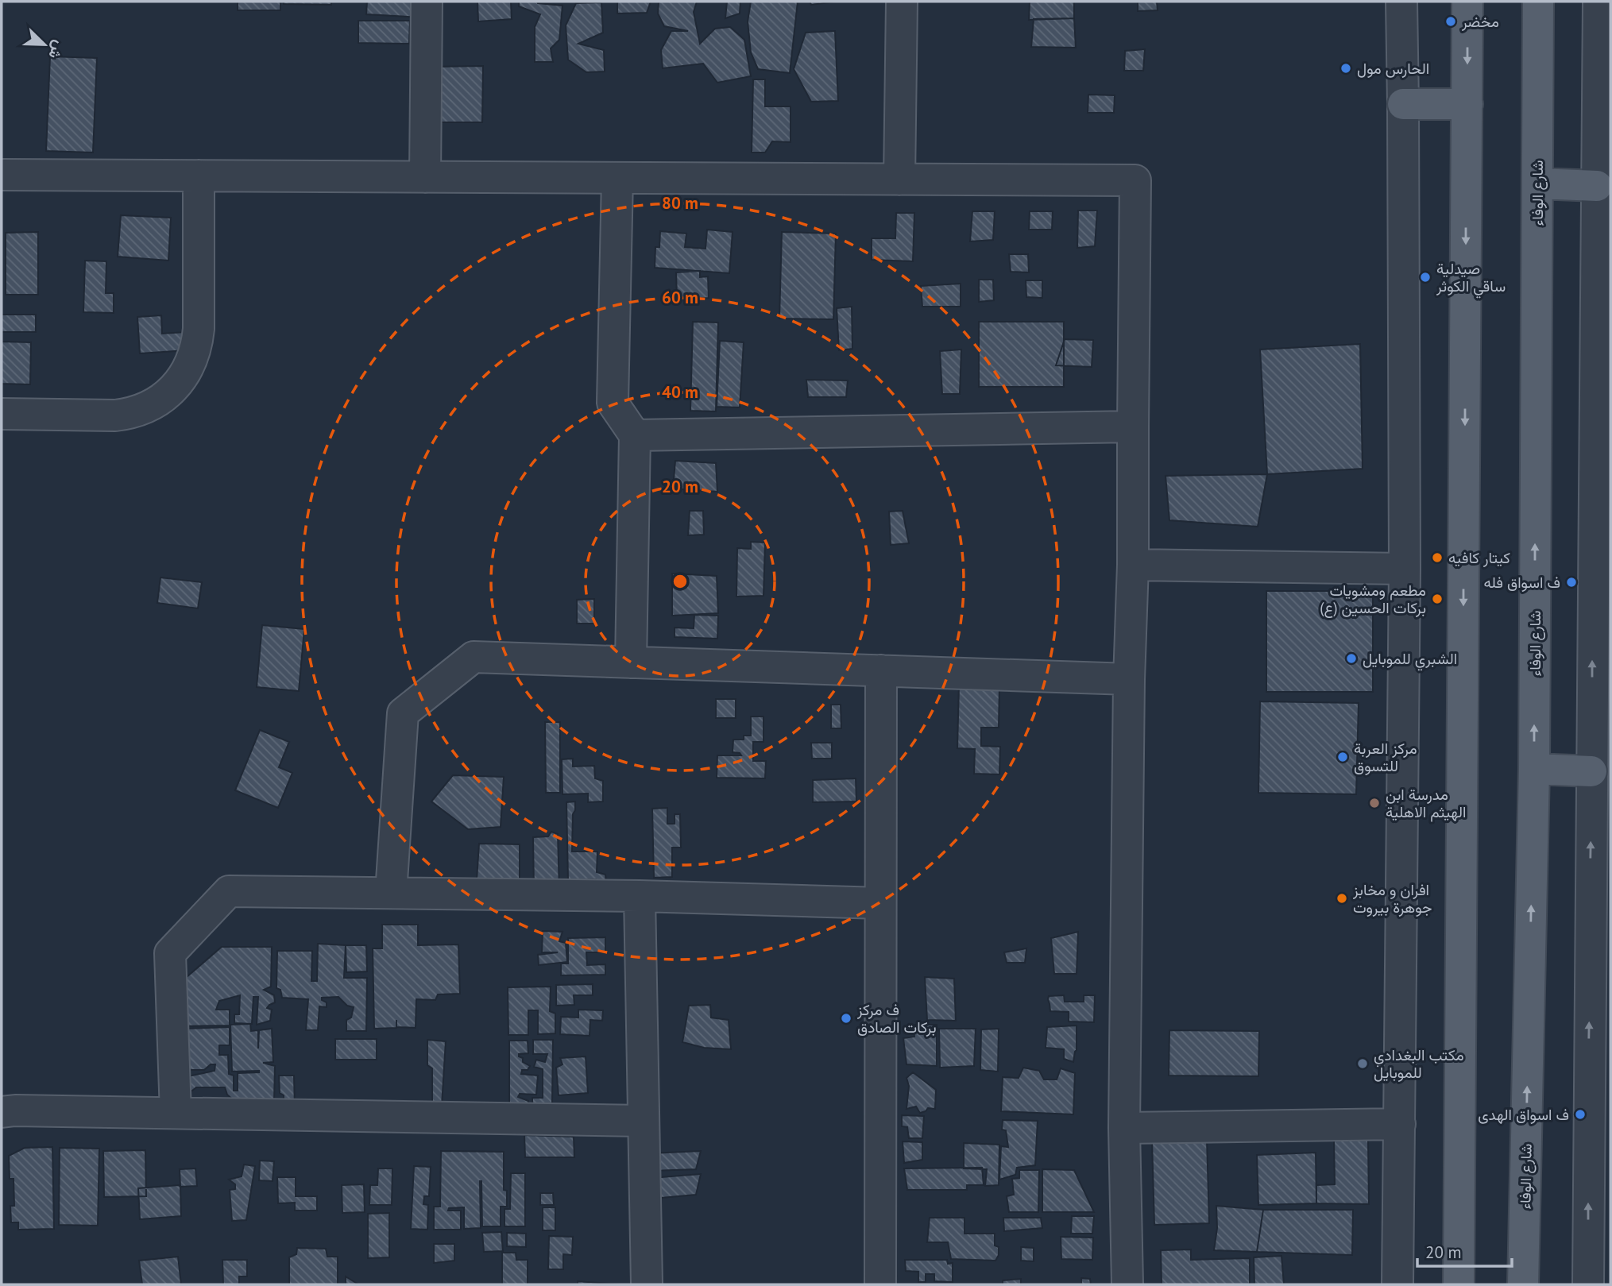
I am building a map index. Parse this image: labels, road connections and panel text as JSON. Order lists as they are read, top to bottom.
{
  "streets": {
    "main road": ["شارع الوفاء"]
  },
  "places": [
    "مخضر",
    "الحارس مول",
    "صيدلية ساقي الكوثر",
    "كيتار كافيه",
    "ف اسواق فله",
    "مطعم ومشويات بركات الحسين (ع)",
    "الشبري للموبايل",
    "مركز العربة للتسوق",
    "مدرسة ابن الهيثم الاهلية",
    "افران و مخابز جوهرة بيروت",
    "ف مركز بركات الصادق",
    "مكتب البغدادي للموبايل",
    "ف اسواق الهدى"
  ],
  "scale_bar": "20 m",
  "north": "bottom right",
  "rings": [
    "80 m",
    "60 m",
    "40 m",
    "20 m"
  ]
}
